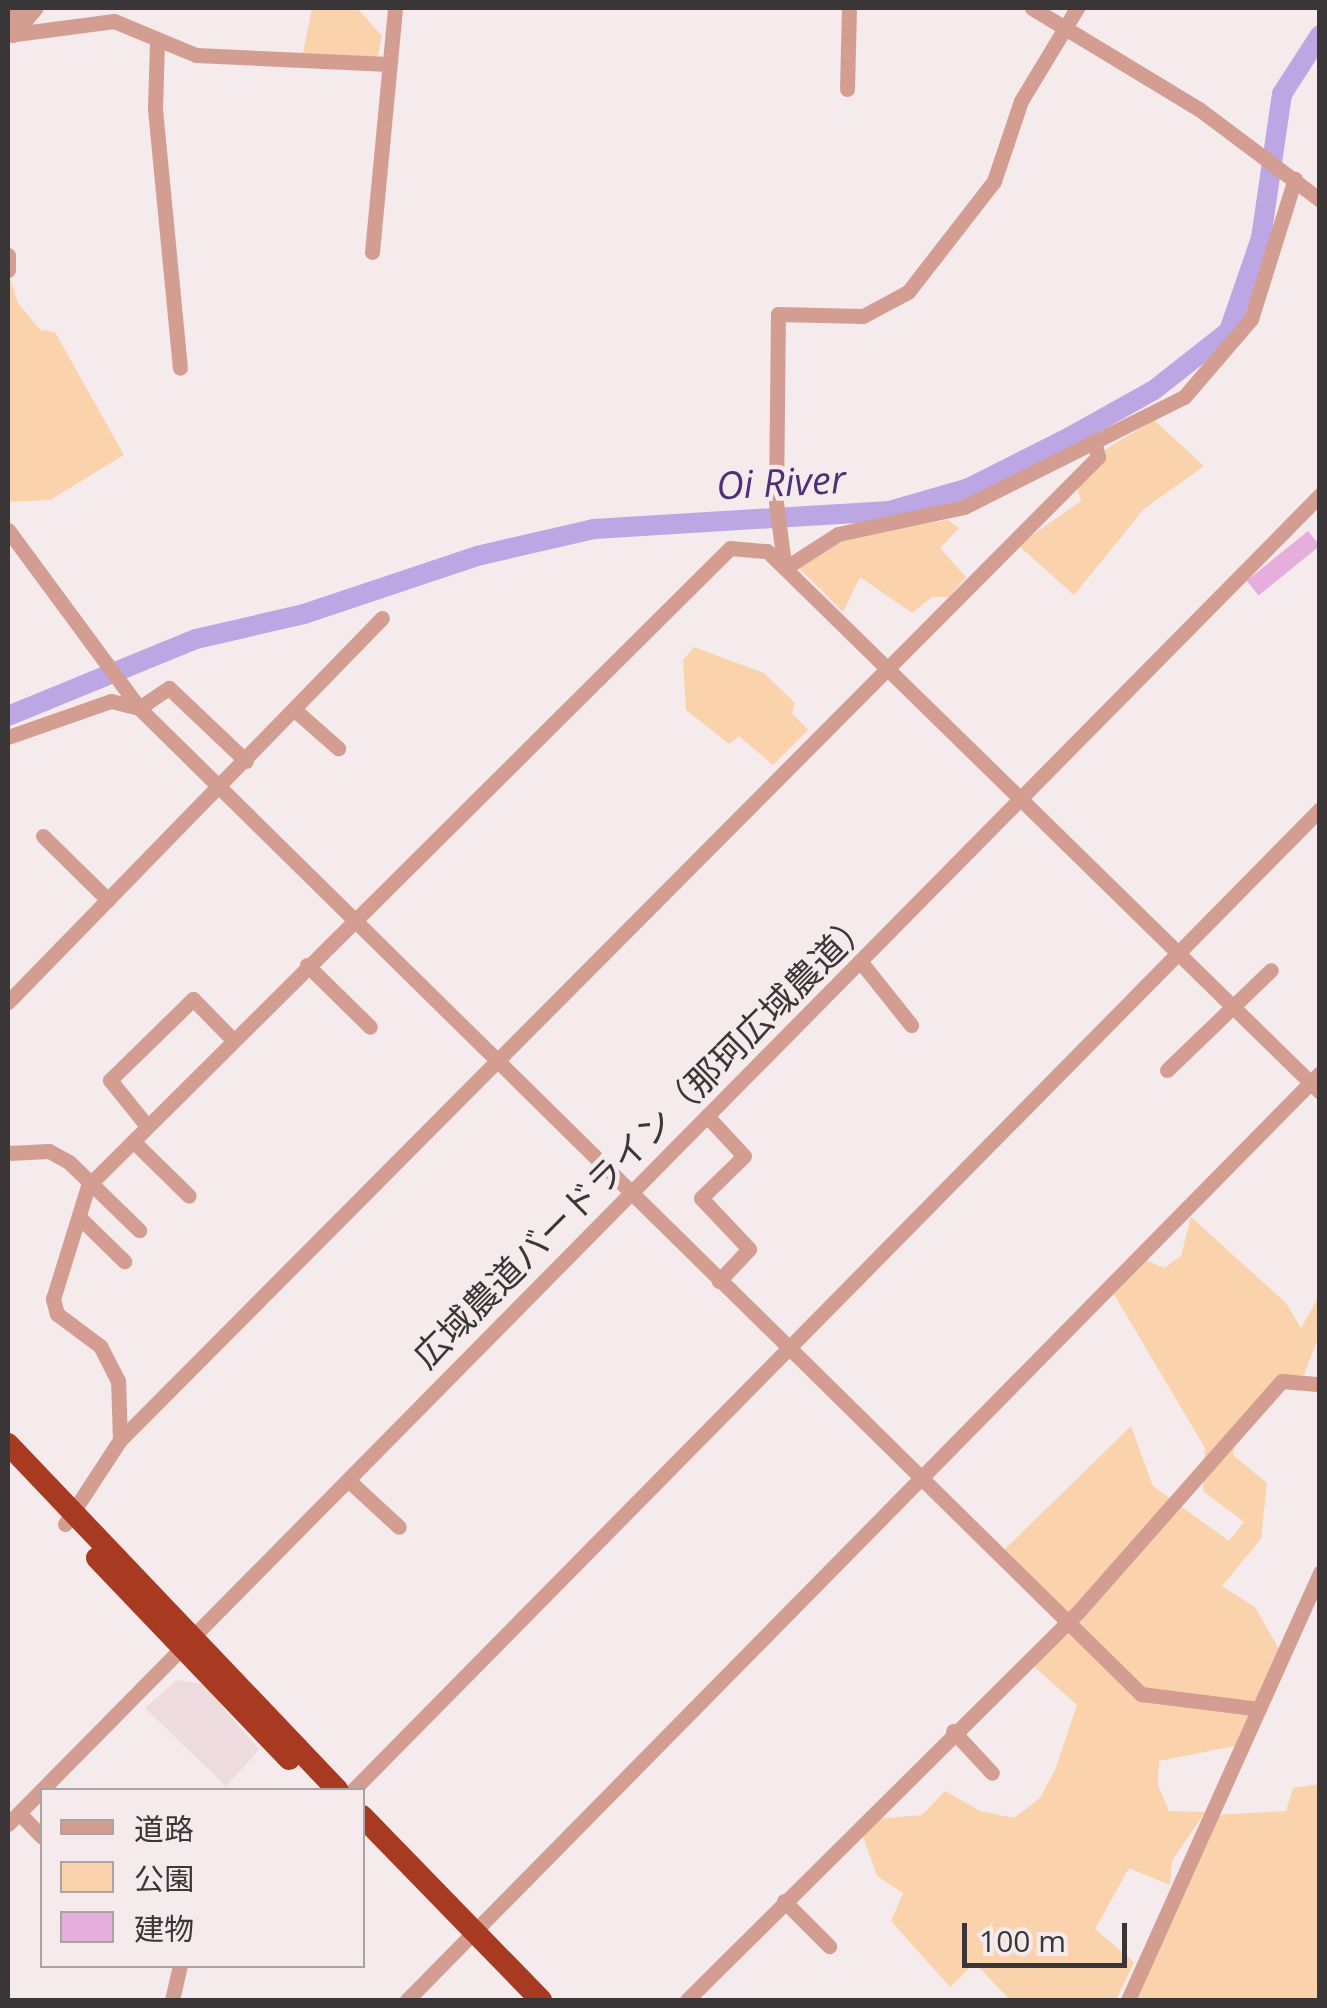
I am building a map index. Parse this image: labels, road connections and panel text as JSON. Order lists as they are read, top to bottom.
{
  "streets": {
    "street": ["広域農道バードライン（那珂広域農道）"]
  },
  "water": ["Oi River"],
  "legend": ["道路", "公園", "建物"],
  "scale_bar": "100 m"
}
